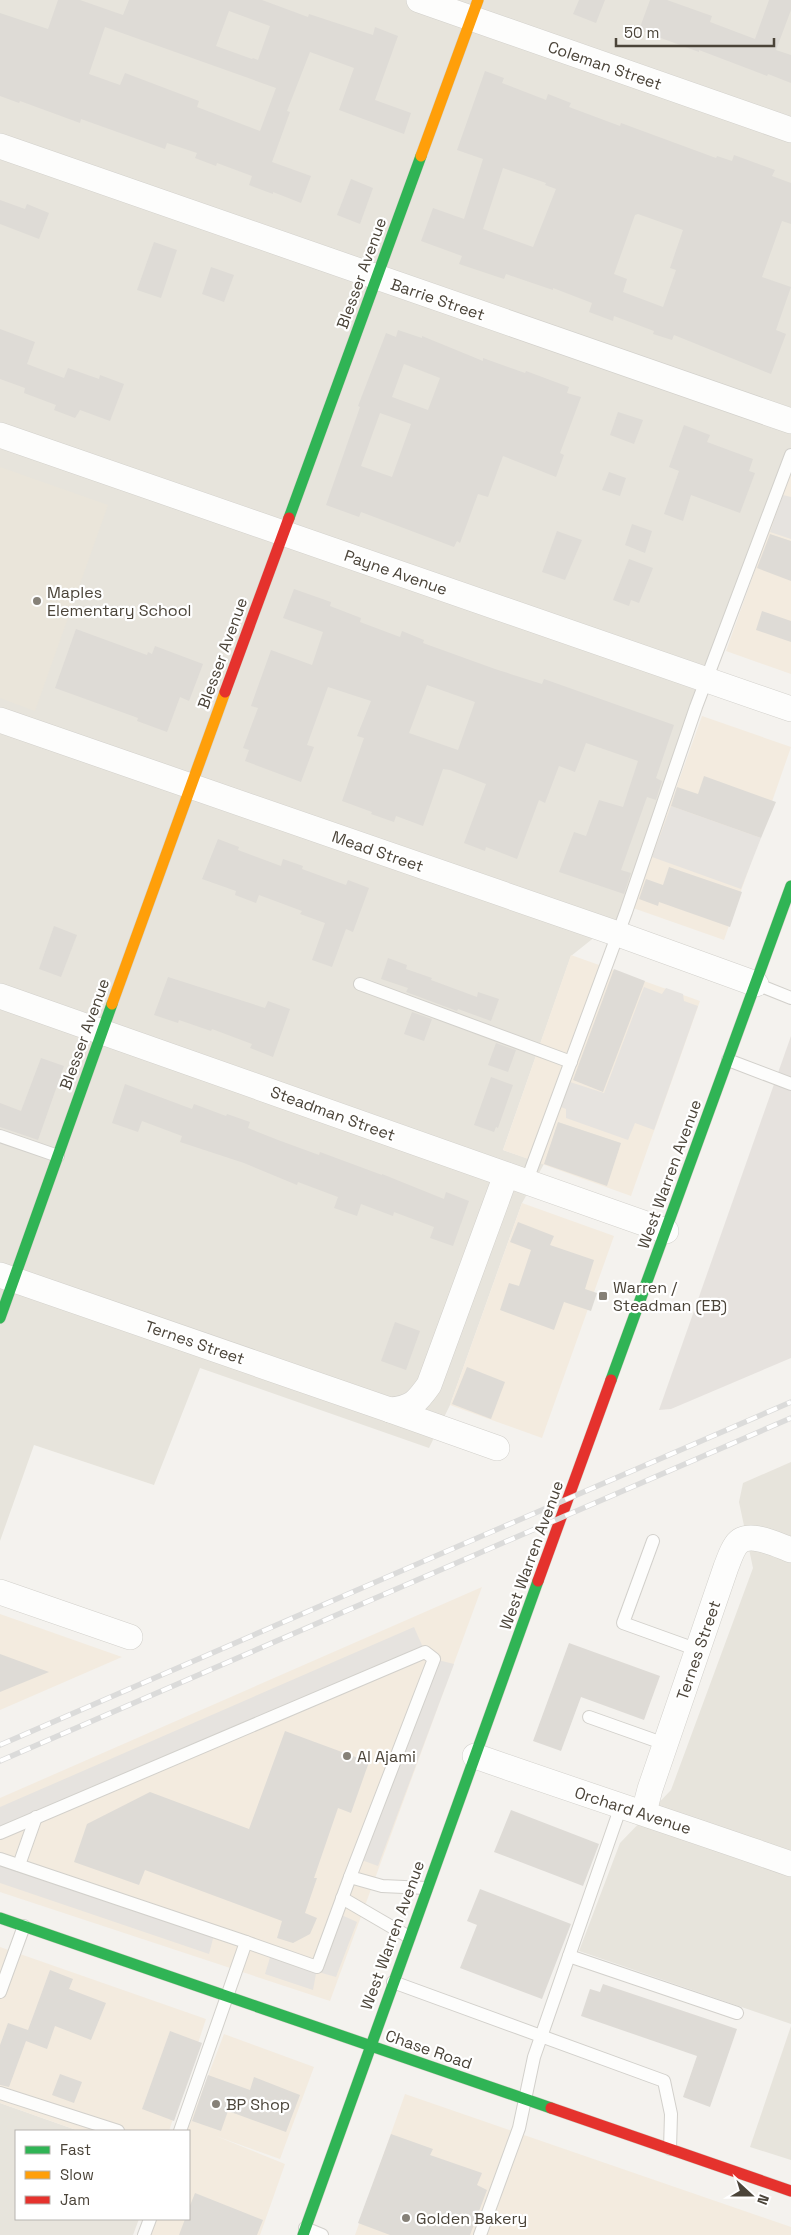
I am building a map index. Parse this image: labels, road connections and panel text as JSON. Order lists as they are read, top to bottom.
{
  "streets": {
    "street": [
      "Coleman Street",
      "Blesser Avenue",
      "Barrie Street",
      "Payne Avenue",
      "Mead Street",
      "Steadman Street",
      "West Warren Avenue",
      "Ternes Street",
      "Orchard Avenue",
      "Chase Road"
    ]
  },
  "crossings": [
    ["Coleman Street", "Blesser Avenue"],
    ["Blesser Avenue", "Barrie Street"],
    ["Blesser Avenue", "Payne Avenue"],
    ["Blesser Avenue", "Mead Street"],
    ["Blesser Avenue", "Steadman Street"],
    ["Blesser Avenue", "Ternes Street"],
    ["Mead Street", "West Warren Avenue"],
    ["Steadman Street", "West Warren Avenue"],
    ["West Warren Avenue", "Orchard Avenue"],
    ["West Warren Avenue", "Chase Road"],
    ["Ternes Street", "Orchard Avenue"]
  ],
  "places": {
    "other": [
      "Maples Elementary School",
      "Al Ajami",
      "BP Shop",
      "Golden Bakery"
    ],
    "transit": ["Warren / Steadman (EB)"]
  },
  "legend": ["Fast", "Slow", "Jam"],
  "scale_bar": "50 m",
  "north": "right"
}
